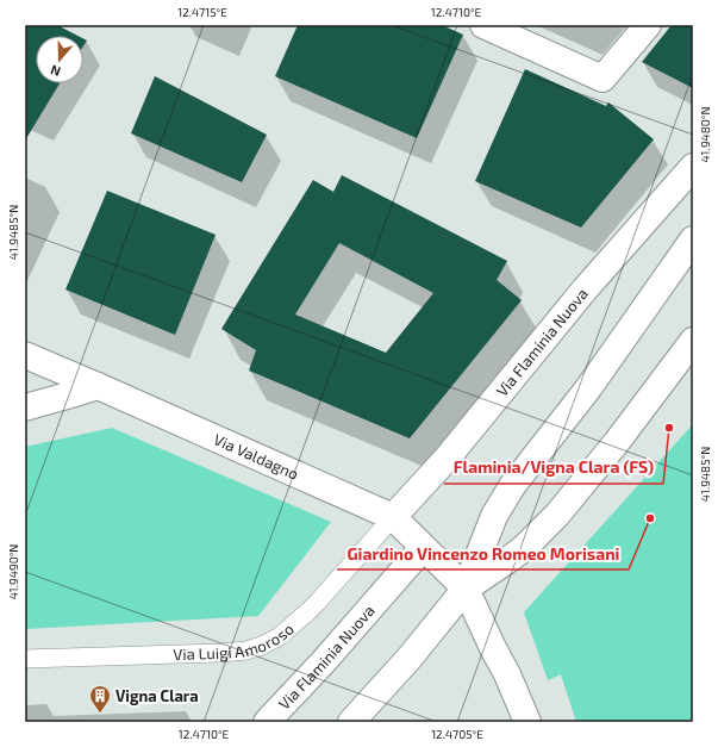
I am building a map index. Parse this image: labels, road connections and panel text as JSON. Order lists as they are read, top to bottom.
{
  "streets": {
    "street": ["Via Flaminia Nuova", "Via Valdagno"],
    "lane": ["Via Luigi Amoroso"]
  },
  "crossings": [
    ["Via Flaminia Nuova", "Via Valdagno"],
    ["Via Flaminia Nuova", "Via Luigi Amoroso"],
    ["Via Valdagno", "Via Luigi Amoroso"]
  ],
  "places": {
    "other": ["Flaminia/Vigna Clara (FS)", "Giardino Vincenzo Romeo Morisani"],
    "building": ["Vigna Clara"]
  },
  "north": "bottom",
  "coordinates": [
    "12.4715°E",
    "12.4710°E",
    "41.9480°N",
    "41.9485°N",
    "41.9490°N",
    "12.4705°E"
  ]
}
